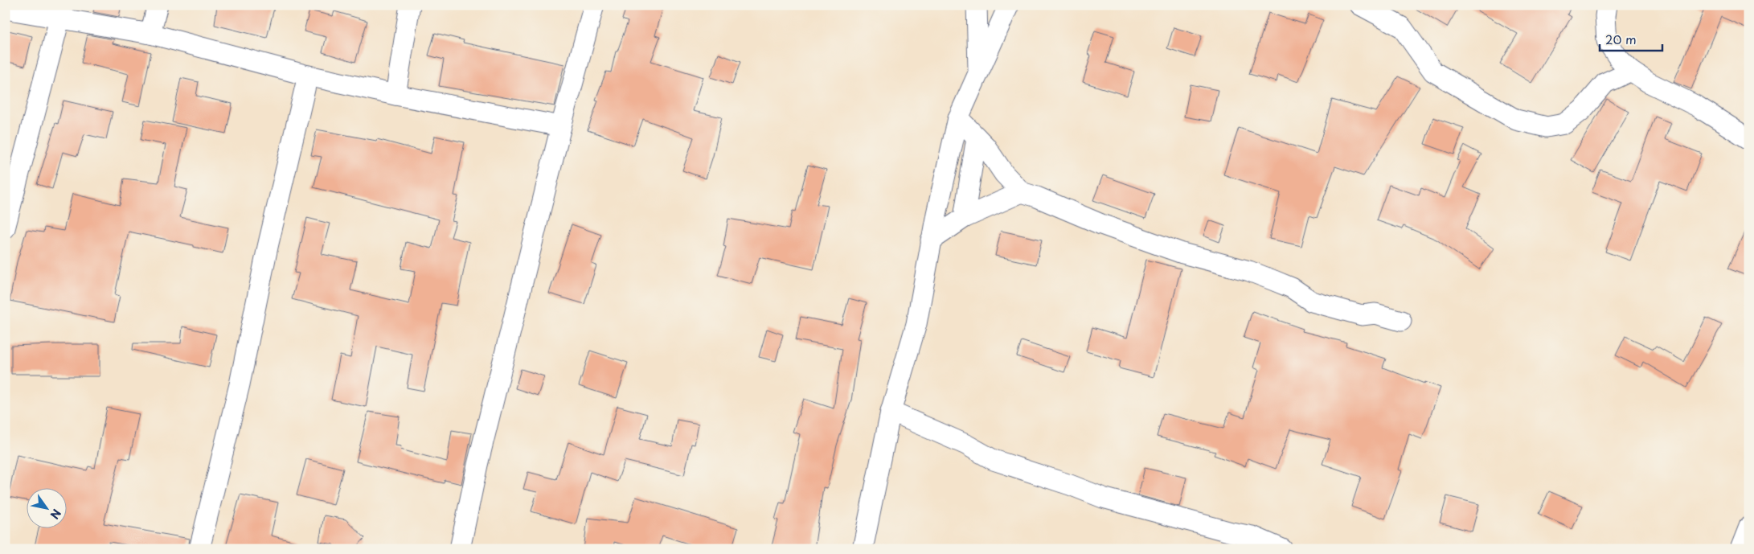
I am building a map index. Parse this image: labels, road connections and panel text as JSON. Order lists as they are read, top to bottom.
{
  "scale_bar": "20 m",
  "north": "bottom right"
}
